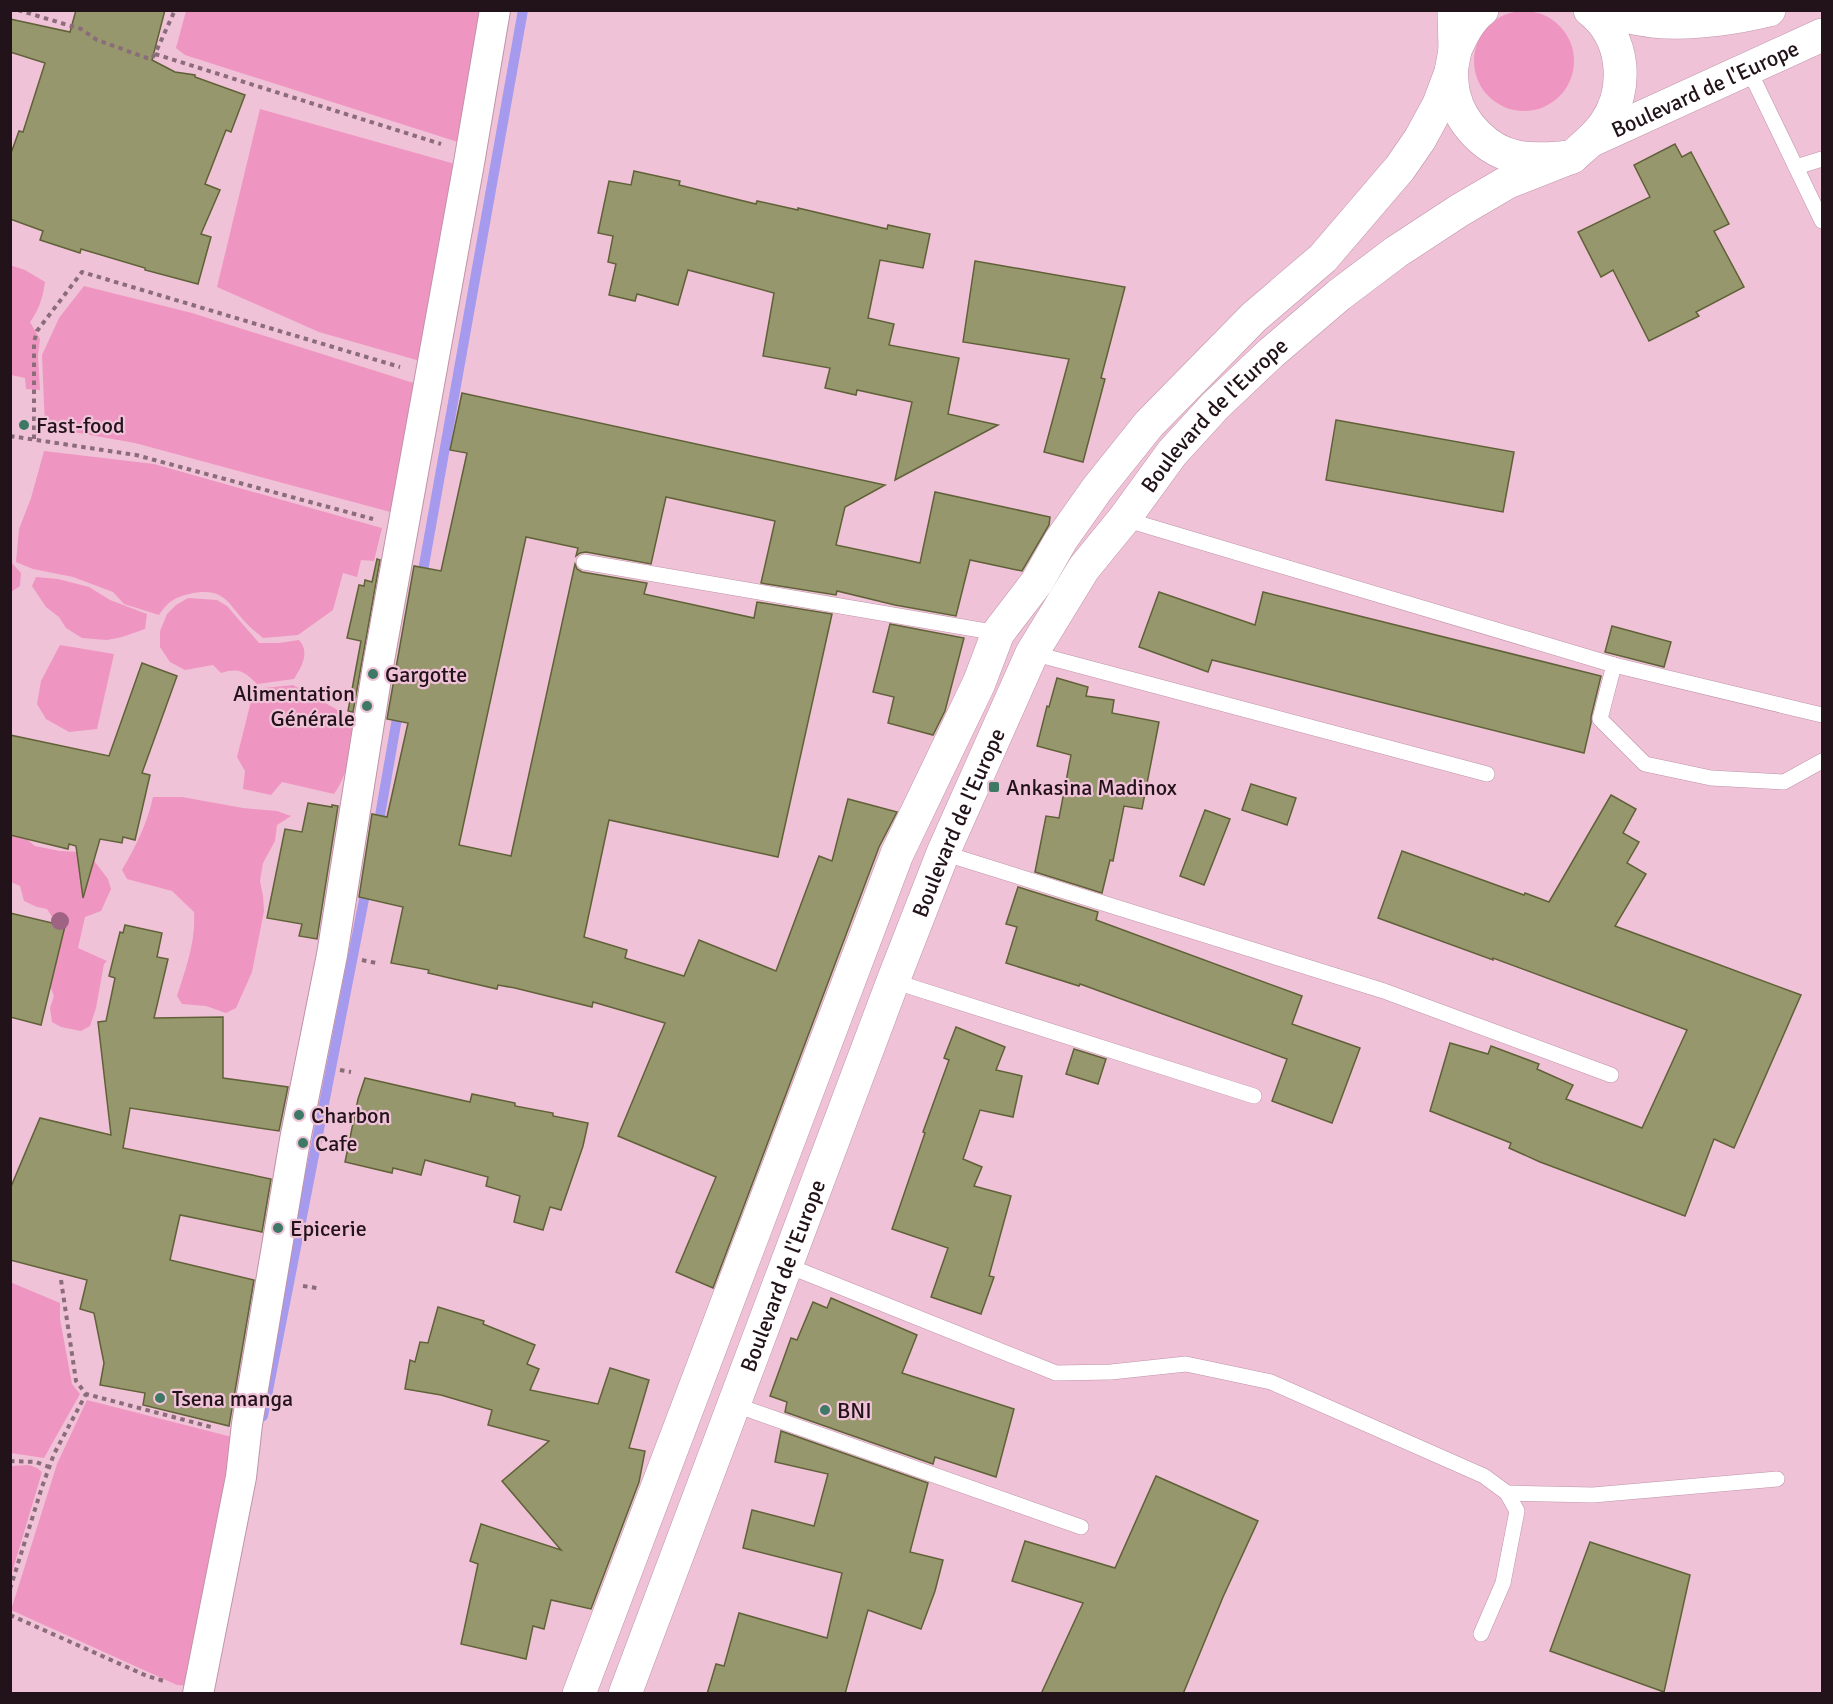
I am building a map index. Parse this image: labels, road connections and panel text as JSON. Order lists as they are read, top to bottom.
{
  "streets": {
    "main road": ["Boulevard de l'Europe"]
  },
  "places": {
    "other": [
      "Fast-food",
      "Gargotte",
      "Alimentation Générale",
      "Charbon",
      "Cafe",
      "Epicerie",
      "Tsena manga",
      "BNI"
    ],
    "transit": ["Ankasina Madinox"]
  }
}
